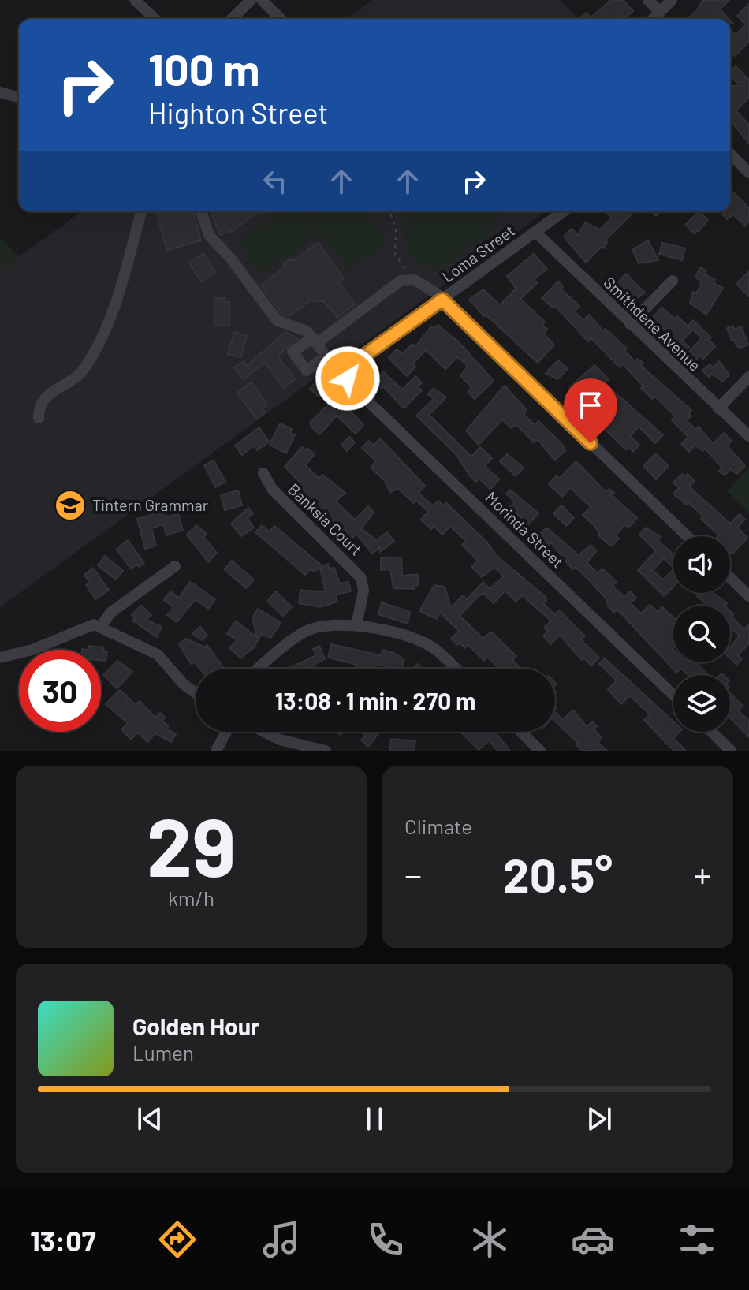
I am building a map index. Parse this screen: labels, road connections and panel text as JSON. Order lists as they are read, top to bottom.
{
  "streets": {
    "street": [
      "Loma Street",
      "Smithdene Avenue",
      "Banksia Court",
      "Morinda Street"
    ]
  },
  "crossings": [
    ["Loma Street", "Smithdene Avenue"],
    ["Loma Street", "Morinda Street"]
  ],
  "places": {
    "school or university": ["Tintern Grammar"]
  },
  "page": {
    "turn": ["100 m", "Highton Street"],
    "limit": "30",
    "trip": "13:08 · 1 min · 270 m",
    "tile": [
      ["29", "km/h"],
      "Climate"
    ],
    "heat": ["−", "20.5°", "+"],
    "song": ["Golden Hour", "Lumen"],
    "tabs": "13:07"
  }
}
